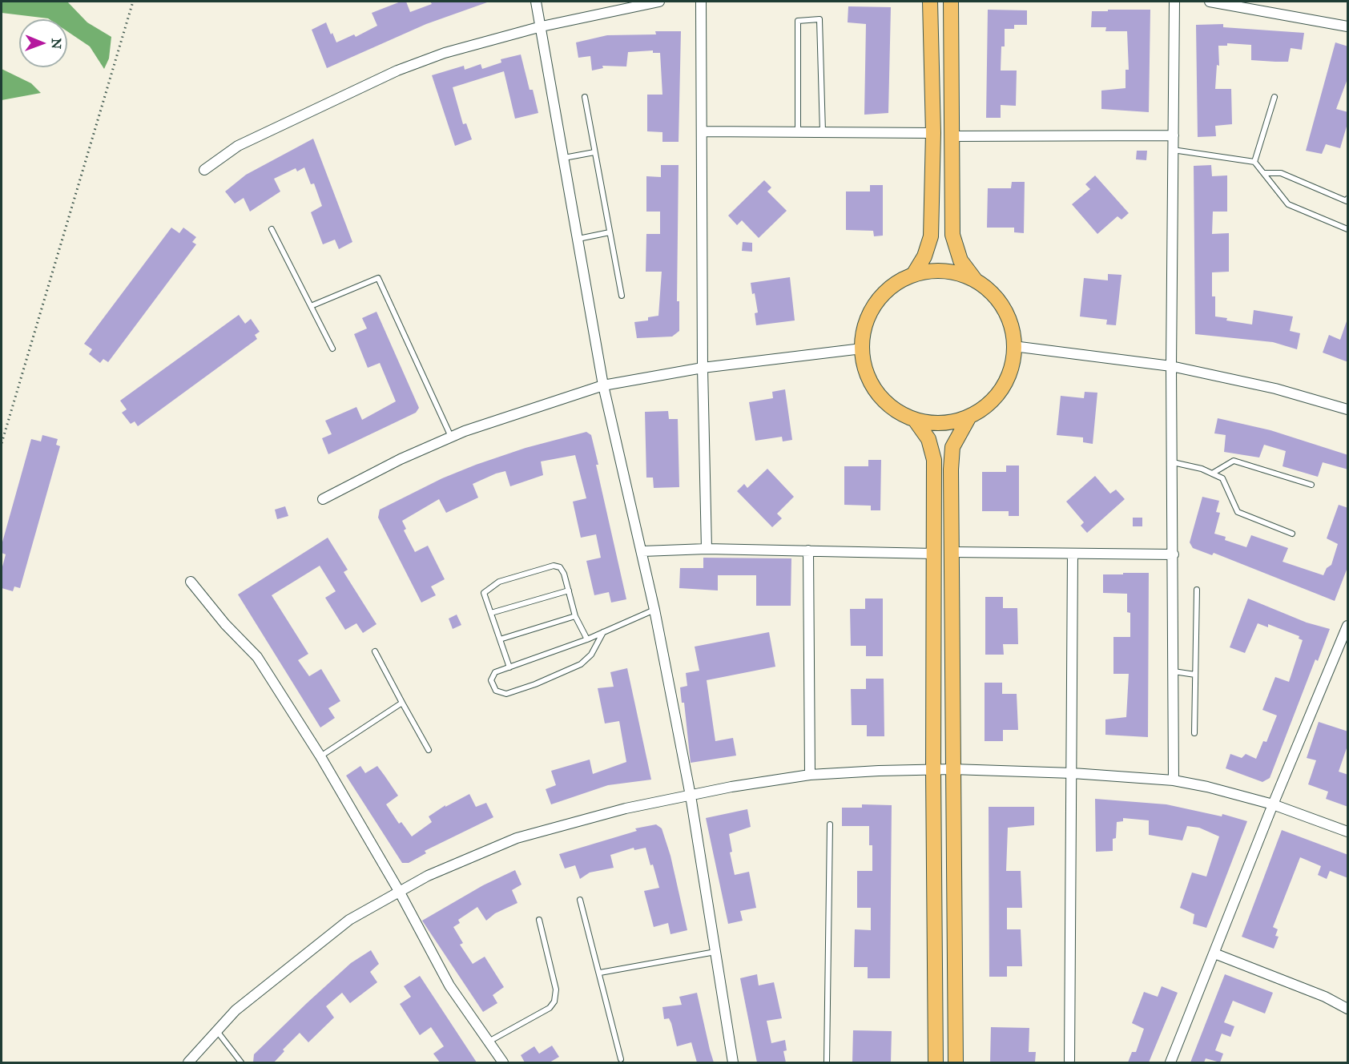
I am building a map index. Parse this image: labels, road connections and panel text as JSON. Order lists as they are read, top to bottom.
{
  "north": "right"
}
